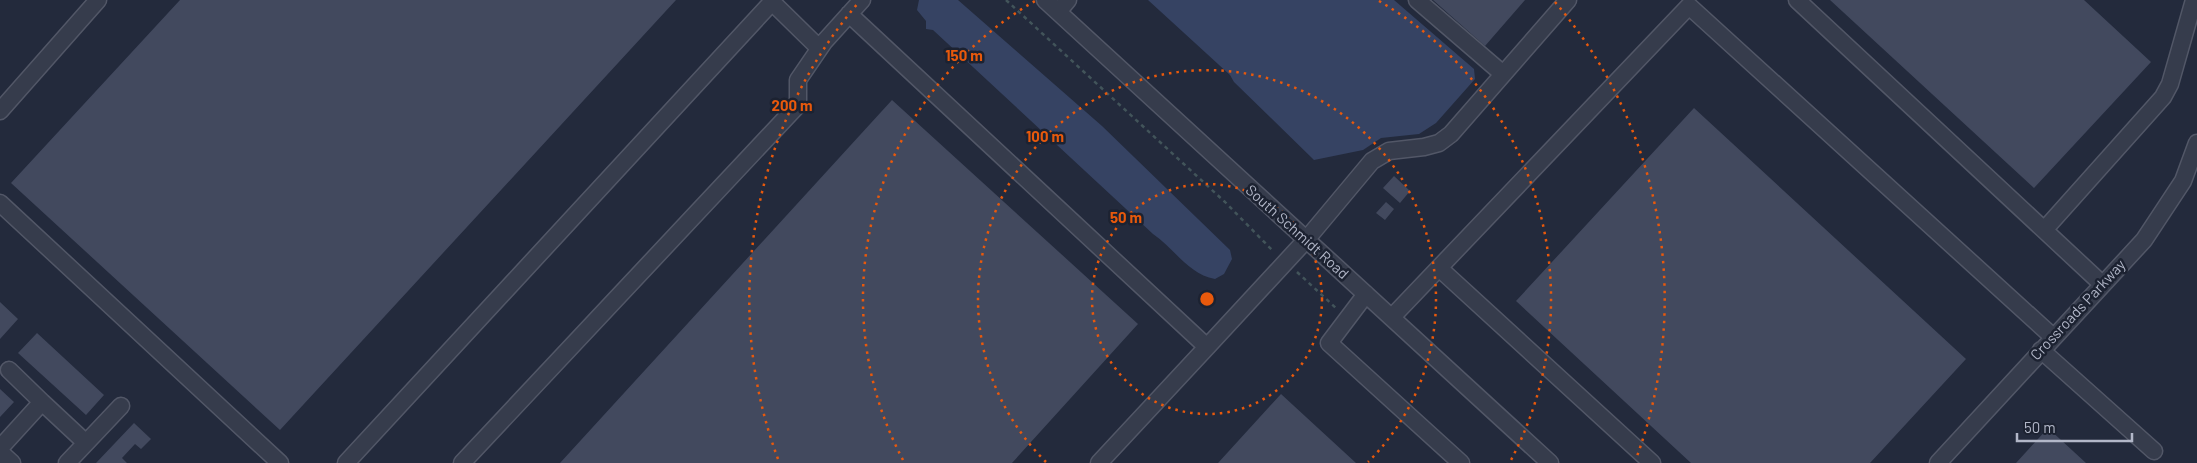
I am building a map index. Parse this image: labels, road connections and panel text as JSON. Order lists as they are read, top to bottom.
{
  "streets": {
    "street": ["South Schmidt Road", "Crossroads Parkway"]
  },
  "scale_bar": "50 m",
  "rings": [
    "150 m",
    "200 m",
    "100 m",
    "50 m"
  ]
}
